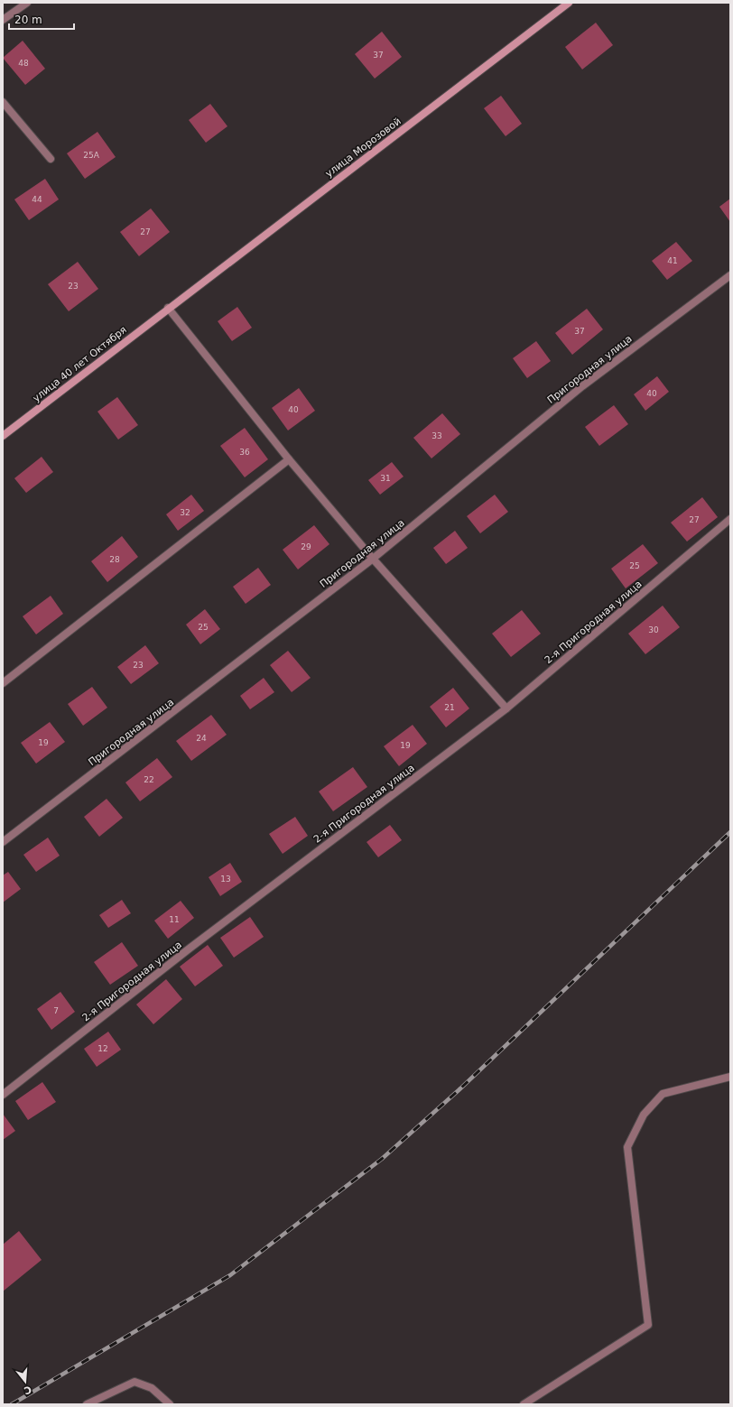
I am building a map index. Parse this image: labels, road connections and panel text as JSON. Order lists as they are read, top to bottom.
{
  "streets": {
    "main road": ["улица Морозовой", "улица 40 лет Октября"],
    "street": ["Пригородная улица", "2-я Пригородная улица"]
  },
  "crossings": [
    ["улица Морозовой", "улица 40 лет Октября"]
  ],
  "house_numbers": [
    "37",
    "48",
    "25А",
    "44",
    "27",
    "41",
    "23",
    "37",
    "40",
    "40",
    "33",
    "36",
    "31",
    "32",
    "27",
    "29",
    "28",
    "25",
    "25",
    "30",
    "23",
    "21",
    "24",
    "19",
    "19",
    "22",
    "13",
    "11",
    "7",
    "12"
  ],
  "scale_bar": "20 m",
  "north": "bottom"
}
